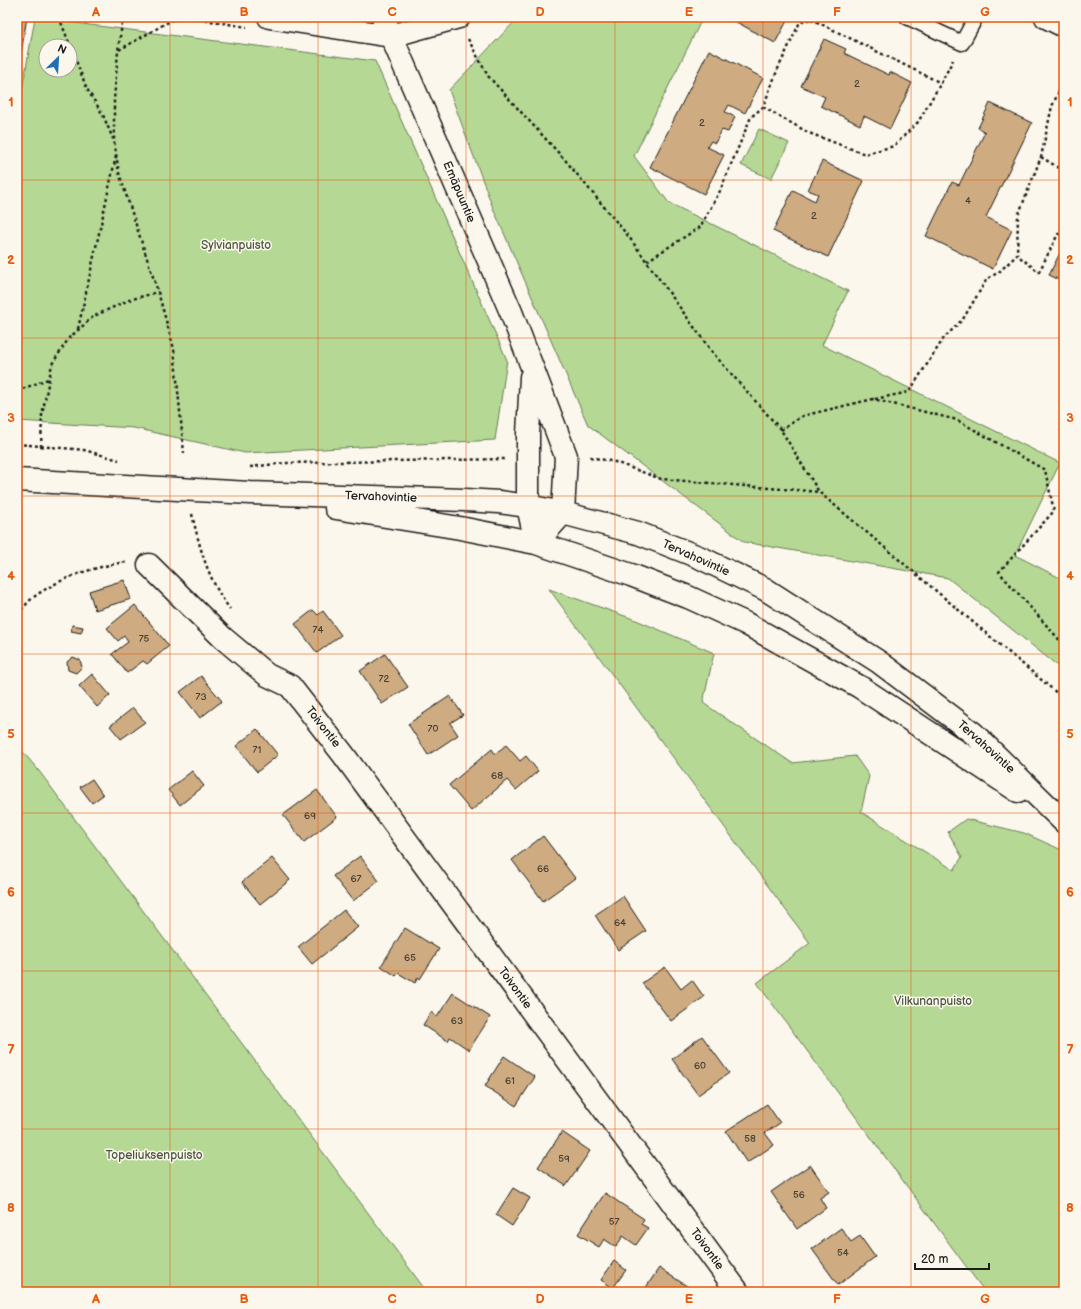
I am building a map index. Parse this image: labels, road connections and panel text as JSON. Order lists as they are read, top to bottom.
{
  "streets": {
    "main road": ["Emäpuuntie", "Tervahovintie", "Toivontie"]
  },
  "crossings": [
    ["Emäpuuntie", "Tervahovintie"]
  ],
  "parks": ["Sylvianpuisto", "Vilkunanpuisto", "Topeliuksenpuisto"],
  "house_numbers": [
    "2",
    "2",
    "4",
    "2",
    "74",
    "75",
    "72",
    "73",
    "70",
    "71",
    "68",
    "69",
    "66",
    "67",
    "64",
    "65",
    "63",
    "60",
    "61",
    "58",
    "59",
    "56",
    "57",
    "54"
  ],
  "scale_bar": "20 m",
  "north": "top right",
  "grid": {
    "columns": [
      "A",
      "B",
      "C",
      "D",
      "E",
      "F",
      "G"
    ],
    "rows": [
      "1",
      "2",
      "3",
      "4",
      "5",
      "6",
      "7",
      "8"
    ]
  }
}
